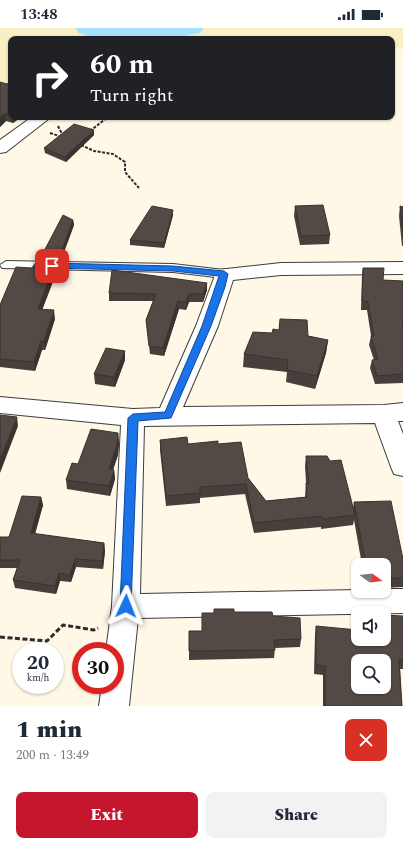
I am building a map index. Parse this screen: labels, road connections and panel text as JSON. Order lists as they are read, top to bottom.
{
  "north": "right",
  "page": {
    "status": "13:48",
    "turn": ["60 m", "Turn right"],
    "speed": "20 km/h",
    "limit": "30",
    "heading": ["1 min", "200 m · 13:49"],
    "buttons": ["Exit", "Share"]
  }
}
